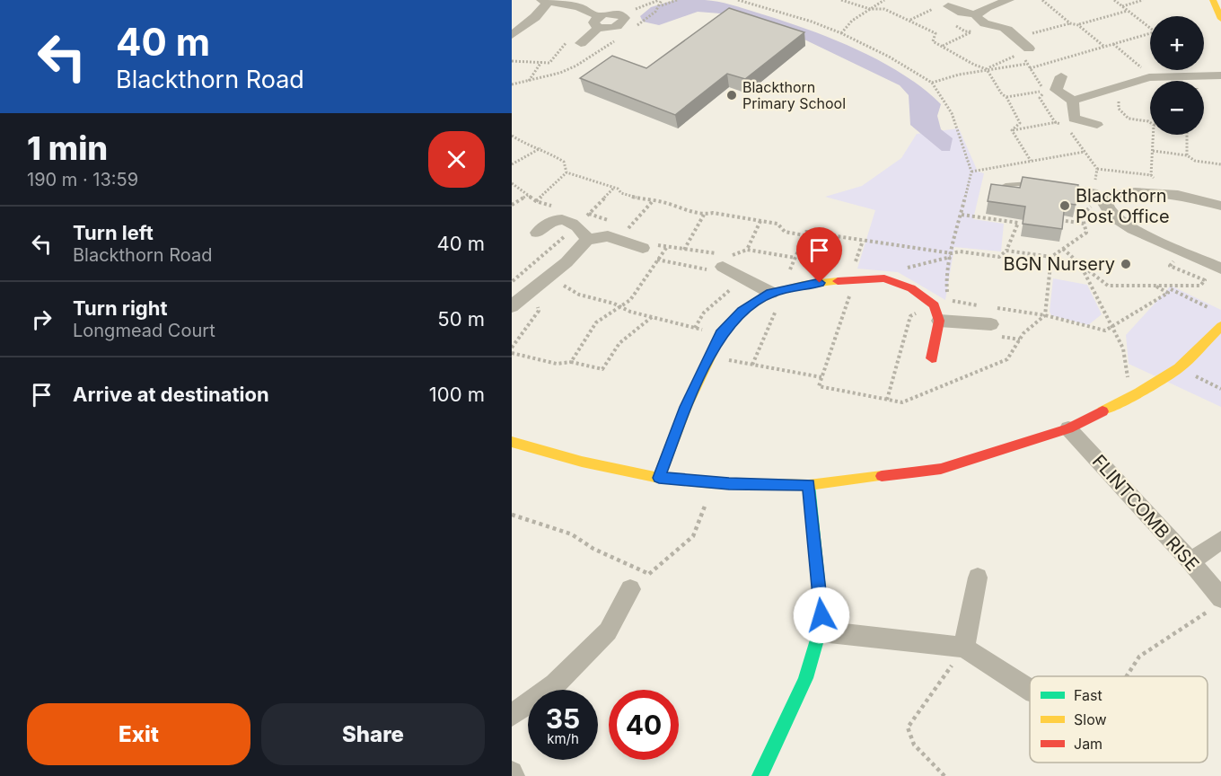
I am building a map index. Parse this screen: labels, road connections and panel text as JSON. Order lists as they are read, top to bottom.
{
  "streets": {
    "street": ["FLINTCOMB RISE"]
  },
  "places": ["Blackthorn Primary School", "Blackthorn Post Office", "BGN Nursery"],
  "legend": ["Fast", "Slow", "Jam"],
  "page": {
    "turn": ["40 m", "Blackthorn Road"],
    "map_buttons": ["+", "−"],
    "heading": ["1 min", "190 m · 13:59"],
    "list": [
      {
        "name": "Turn left",
        "note": "Blackthorn Road",
        "value": "40 m"
      },
      {
        "name": "Turn right",
        "note": "Longmead Court",
        "value": "50 m"
      },
      {
        "name": "Arrive at destination",
        "value": "100 m"
      }
    ],
    "speed": "35 km/h",
    "limit": "40",
    "buttons": ["Exit", "Share"]
  }
}
